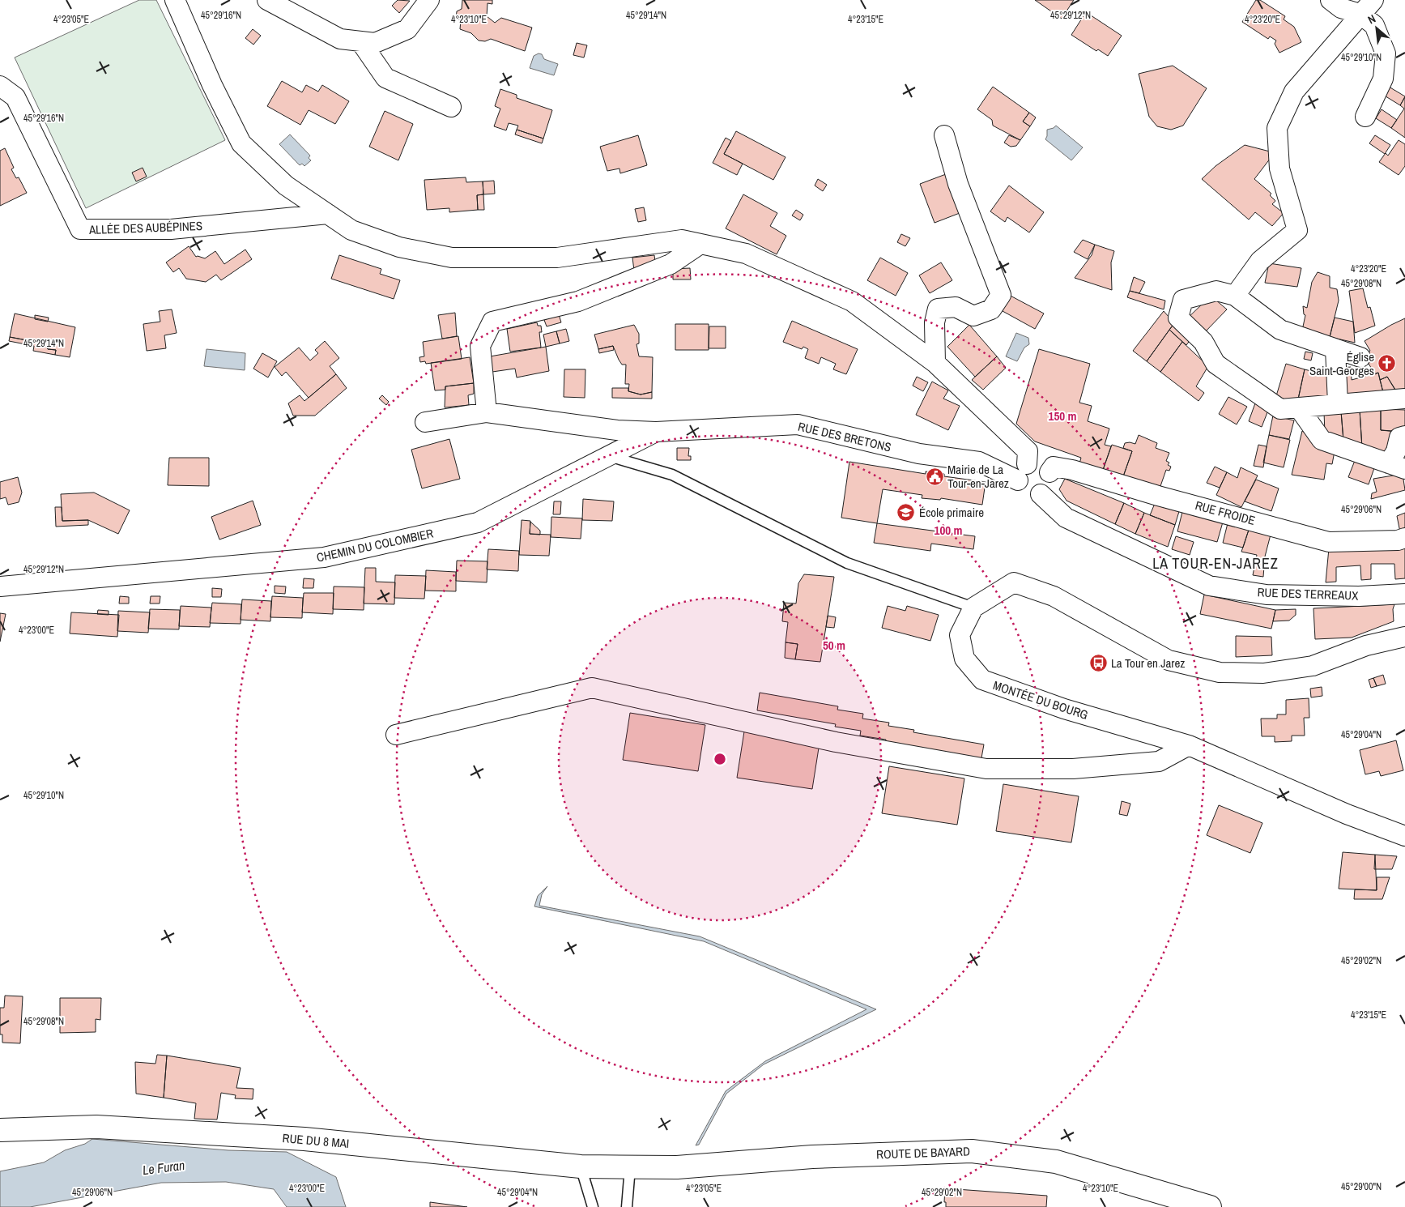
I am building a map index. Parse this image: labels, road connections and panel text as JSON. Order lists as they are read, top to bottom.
{
  "streets": {
    "main road": ["RUE DU 8 MAI", "ROUTE DE BAYARD"],
    "street": [
      "ALLÉE DES AUBÉPINES",
      "RUE DES BRETONS",
      "RUE FROIDE",
      "CHEMIN DU COLOMBIER",
      "RUE DES TERREAUX",
      "MONTÉE DU BOURG"
    ]
  },
  "crossings": [
    ["RUE DES BRETONS", "RUE FROIDE"],
    ["RUE DES BRETONS", "CHEMIN DU COLOMBIER"],
    ["RUE DES BRETONS", "RUE DES TERREAUX"],
    ["RUE FROIDE", "RUE DES TERREAUX"],
    ["RUE DU 8 MAI", "ROUTE DE BAYARD"]
  ],
  "districts": ["LA TOUR-EN-JAREZ"],
  "water": ["Le Furan"],
  "places": {
    "church": ["Église Saint-Georges"],
    "public building": ["Mairie de La Tour-en-Jarez"],
    "school or university": ["École primaire"],
    "bus stop": ["La Tour en Jarez"]
  },
  "north": "top left",
  "coordinates": [
    "45°29'16\"N",
    "45°29'14\"N",
    "45°29'12\"N",
    "4°23'05\"E",
    "4°23'10\"E",
    "4°23'15\"E",
    "4°23'20\"E",
    "45°29'10\"N",
    "45°29'08\"N",
    "45°29'06\"N",
    "4°23'00\"E",
    "45°29'04\"N",
    "45°29'02\"N",
    "45°29'00\"N"
  ],
  "rings": ["150 m", "100 m", "50 m"]
}
